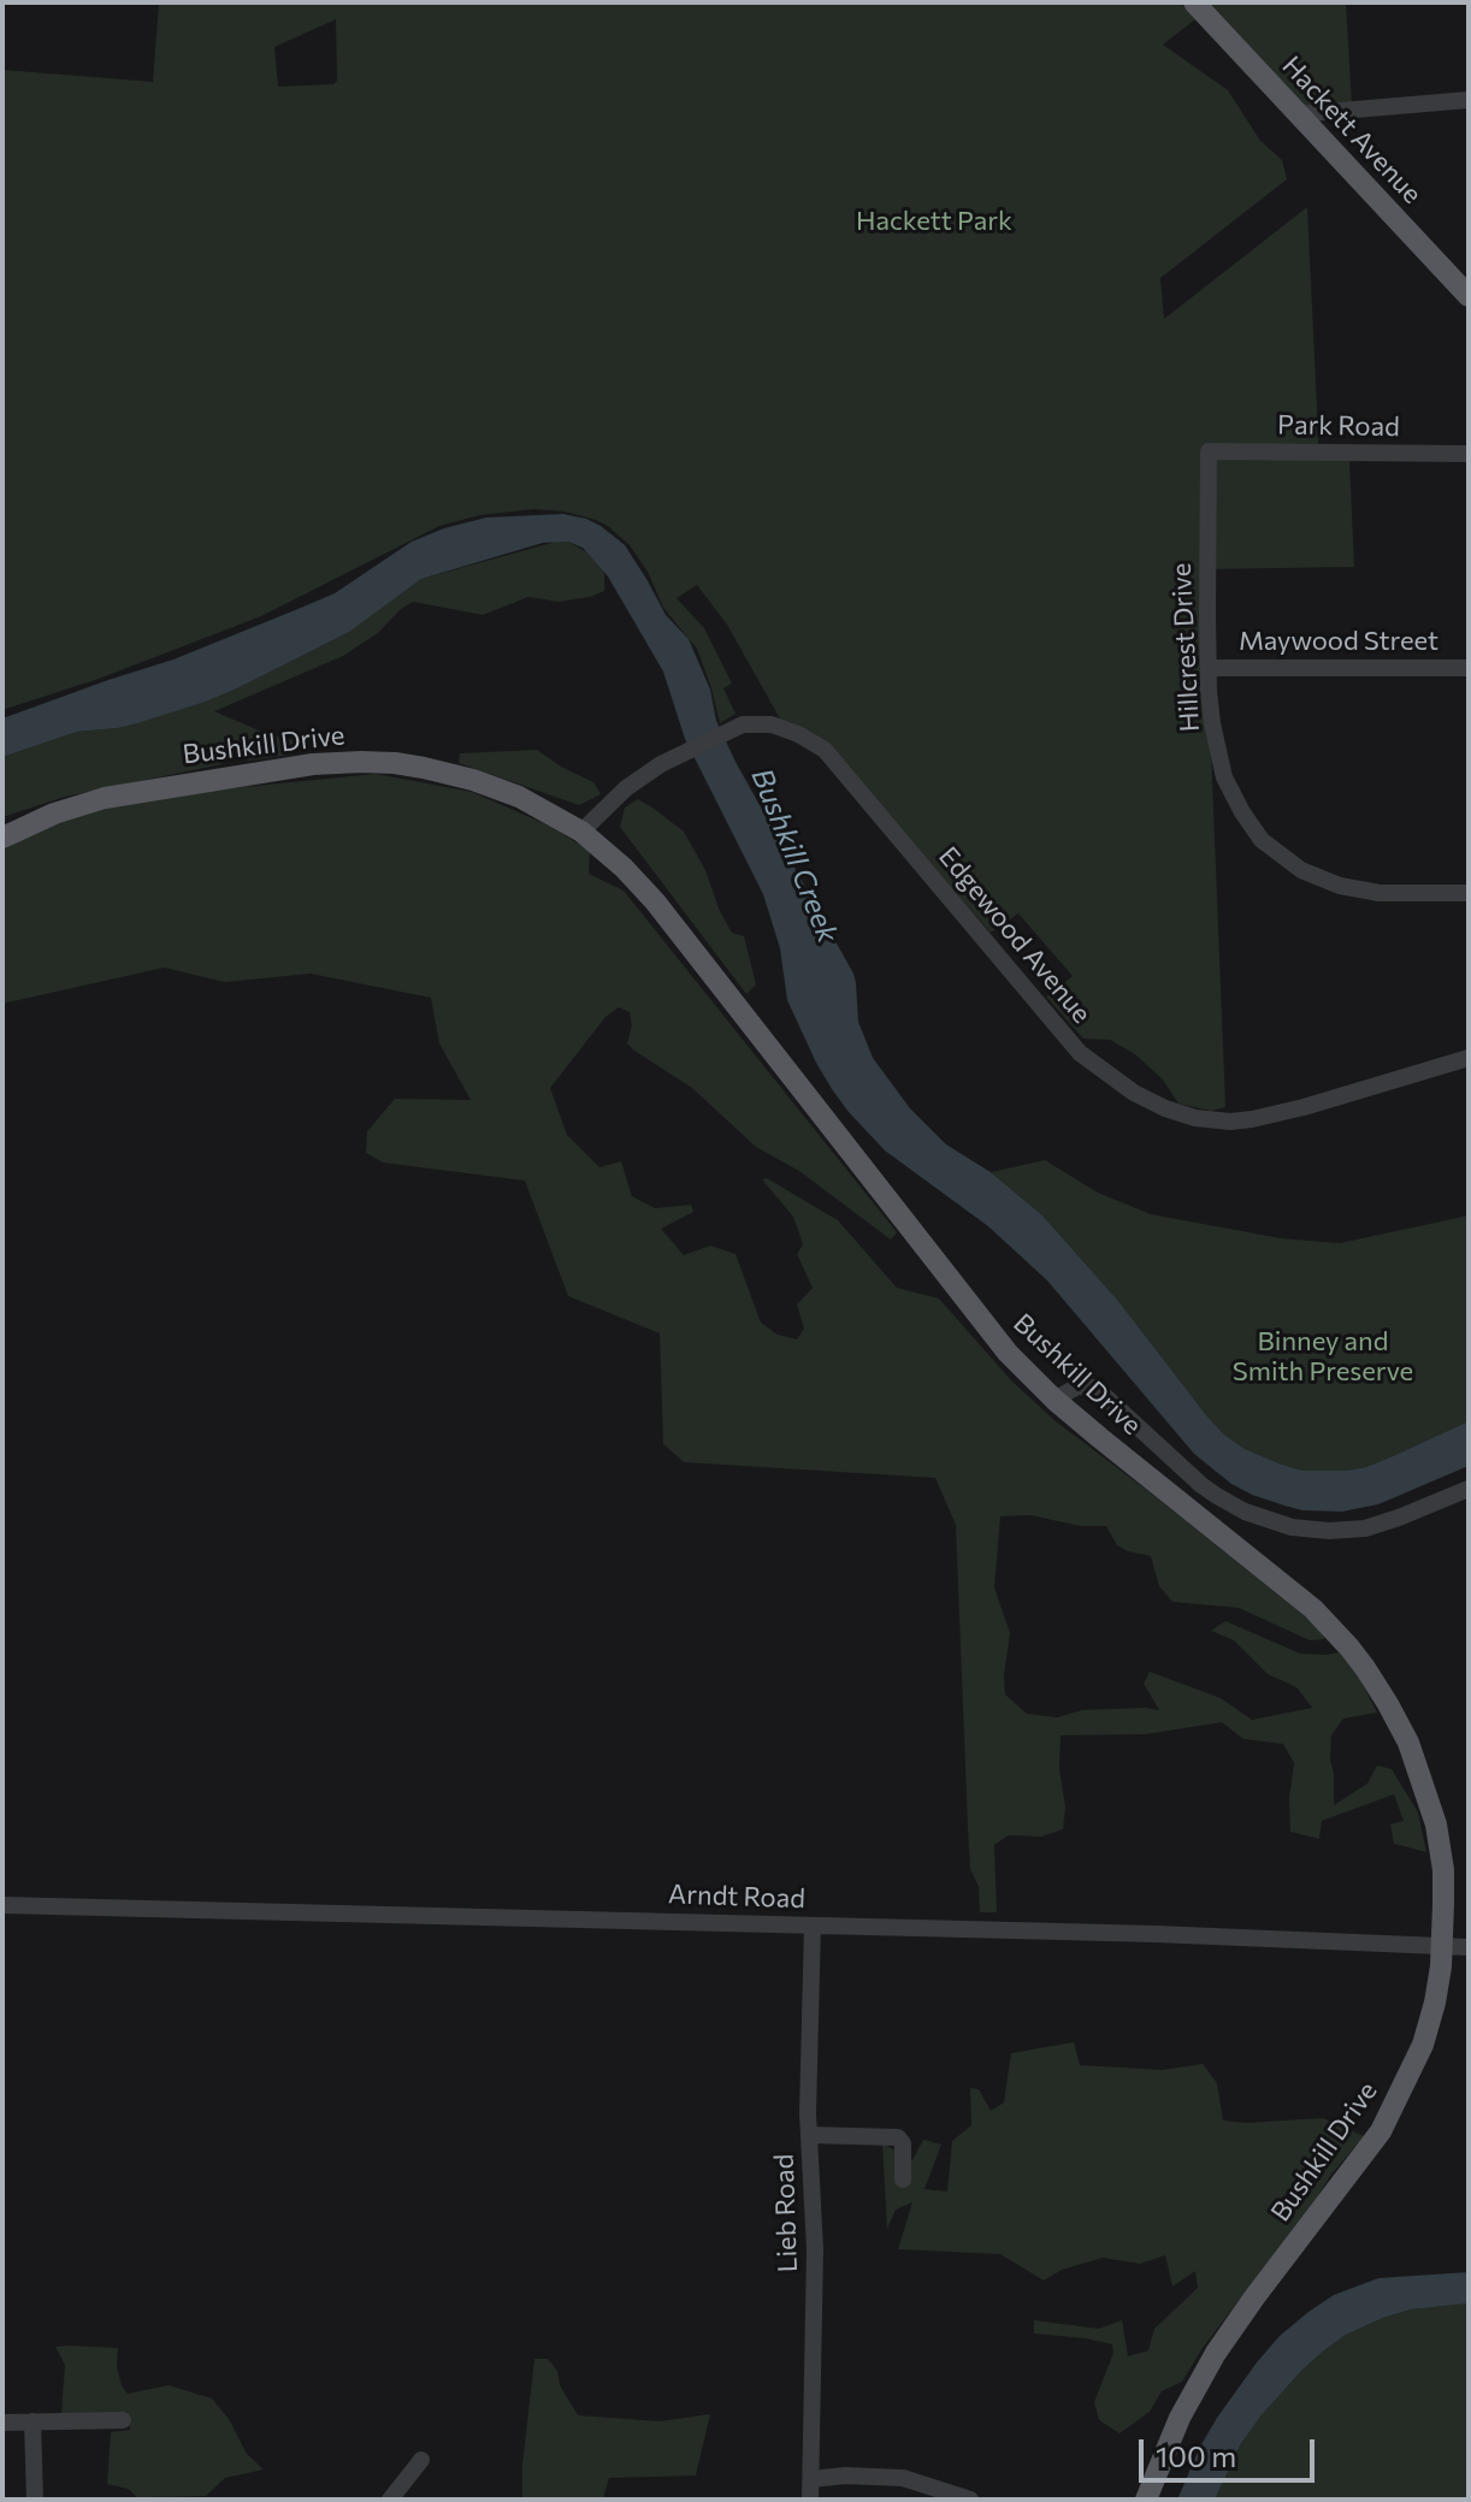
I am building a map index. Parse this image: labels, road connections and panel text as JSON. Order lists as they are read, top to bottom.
{
  "streets": {
    "main road": ["Hackett Avenue", "Bushkill Drive"],
    "street": [
      "Park Road",
      "Maywood Street",
      "Hillcrest Drive",
      "Edgewood Avenue",
      "Arndt Road",
      "Lieb Road"
    ]
  },
  "crossings": [
    ["Park Road", "Hillcrest Drive"],
    ["Maywood Street", "Hillcrest Drive"],
    ["Bushkill Drive", "Edgewood Avenue"],
    ["Bushkill Drive", "Arndt Road"],
    ["Arndt Road", "Lieb Road"]
  ],
  "water": ["Bushkill Creek"],
  "parks": ["Hackett Park", "Binney and Smith Preserve"],
  "scale_bar": "100 m"
}
